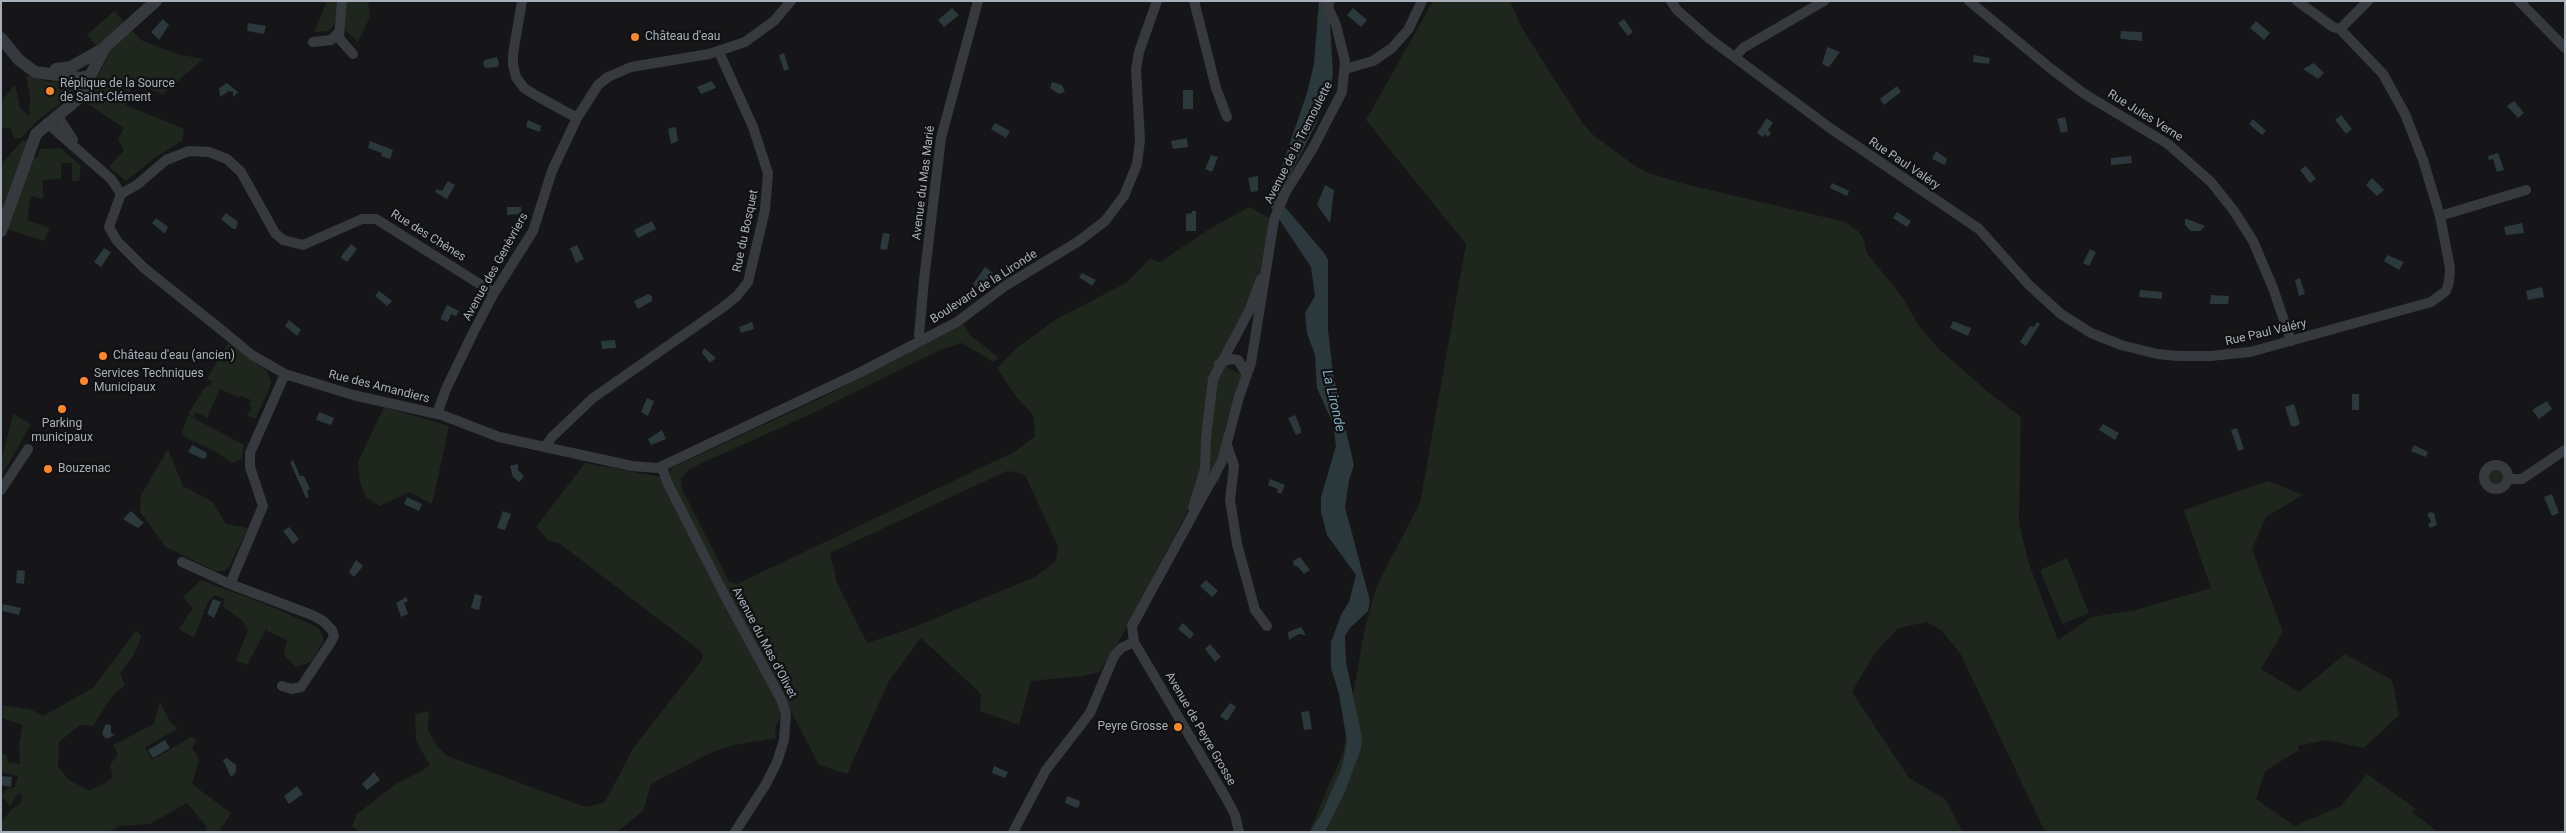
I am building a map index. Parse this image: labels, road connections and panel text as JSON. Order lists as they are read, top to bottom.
{
  "streets": {
    "street": [
      "Rue Jules Verne",
      "Avenue de la Tremoulette",
      "Rue Paul Valéry",
      "Avenue du Mas Marié",
      "Rue du Bosquet",
      "Rue des Chênes",
      "Avenue des Genèvriers",
      "Boulevard de la Lironde",
      "Rue des Amandiers",
      "Avenue du Mas d'Olivet",
      "Avenue de Peyre Grosse"
    ]
  },
  "crossings": [
    ["Rue Jules Verne", "Rue Paul Valéry"],
    ["Avenue de la Tremoulette", "Avenue de Peyre Grosse"],
    ["Avenue du Mas Marié", "Boulevard de la Lironde"],
    ["Rue du Bosquet", "Avenue des Genèvriers"],
    ["Rue du Bosquet", "Rue des Amandiers"],
    ["Rue des Chênes", "Avenue des Genèvriers"],
    ["Rue des Chênes", "Rue des Amandiers"],
    ["Avenue des Genèvriers", "Rue des Amandiers"],
    ["Boulevard de la Lironde", "Rue des Amandiers"],
    ["Boulevard de la Lironde", "Avenue du Mas d'Olivet"],
    ["Rue des Amandiers", "Avenue du Mas d'Olivet"]
  ],
  "water": ["La Lironde"],
  "places": [
    "Château d'eau",
    "Réplique de la Source de Saint-Clément",
    "Château d'eau (ancien)",
    "Services Techniques Municipaux",
    "Parking municipaux",
    "Bouzenac",
    "Peyre Grosse"
  ]
}
